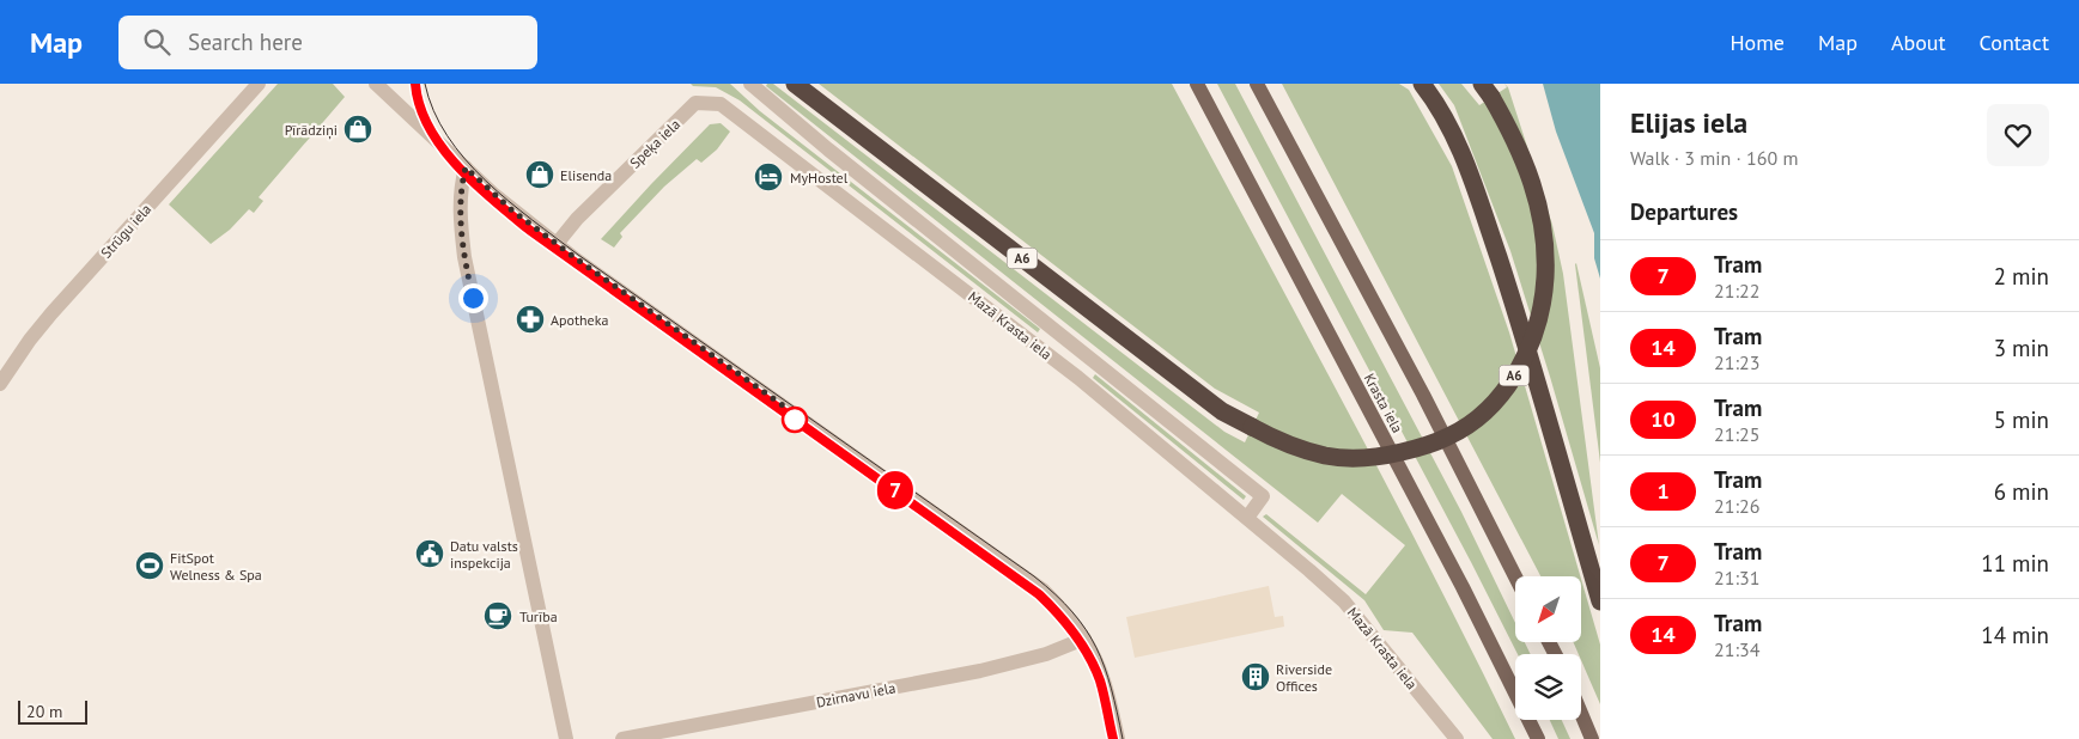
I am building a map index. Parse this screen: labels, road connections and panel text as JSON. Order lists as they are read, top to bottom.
{
  "streets": {
    "highway": ["A6"],
    "main road": ["Krasta iela"],
    "street": [
      "Speķa iela",
      "Strūgu iela",
      "Mazā Krasta iela",
      "Dzirnavu iela"
    ]
  },
  "crossings": [
    ["Speķa iela", "Mazā Krasta iela"]
  ],
  "places": {
    "shop": ["Pīrādziņi", "Elisenda"],
    "hotel": ["MyHostel"],
    "pharmacy": ["Apotheka"],
    "public building": ["Datu valsts inspekcija"],
    "sports": ["FitSpot Welness & Spa"],
    "cafe": ["Turība"],
    "building": ["Riverside Offices"]
  },
  "lines": ["tram line 7"],
  "scale_bar": "20 m",
  "north": "bottom left",
  "page": {
    "header": "Map",
    "search": "Search here",
    "nav": [
      "Home",
      "Map",
      "About",
      "Contact"
    ],
    "on_map": "7",
    "heading": [
      ["Elijas iela", "Walk · 3 min · 160 m"],
      "Departures"
    ],
    "list": [
      {
        "mark": "7",
        "name": "Tram",
        "note": "21:22",
        "value": "2 min"
      },
      {
        "mark": "14",
        "name": "Tram",
        "note": "21:23",
        "value": "3 min"
      },
      {
        "mark": "10",
        "name": "Tram",
        "note": "21:25",
        "value": "5 min"
      },
      {
        "mark": "1",
        "name": "Tram",
        "note": "21:26",
        "value": "6 min"
      },
      {
        "mark": "7",
        "name": "Tram",
        "note": "21:31",
        "value": "11 min"
      },
      {
        "mark": "14",
        "name": "Tram",
        "note": "21:34",
        "value": "14 min"
      }
    ],
    "scale": "20 m"
  }
}
